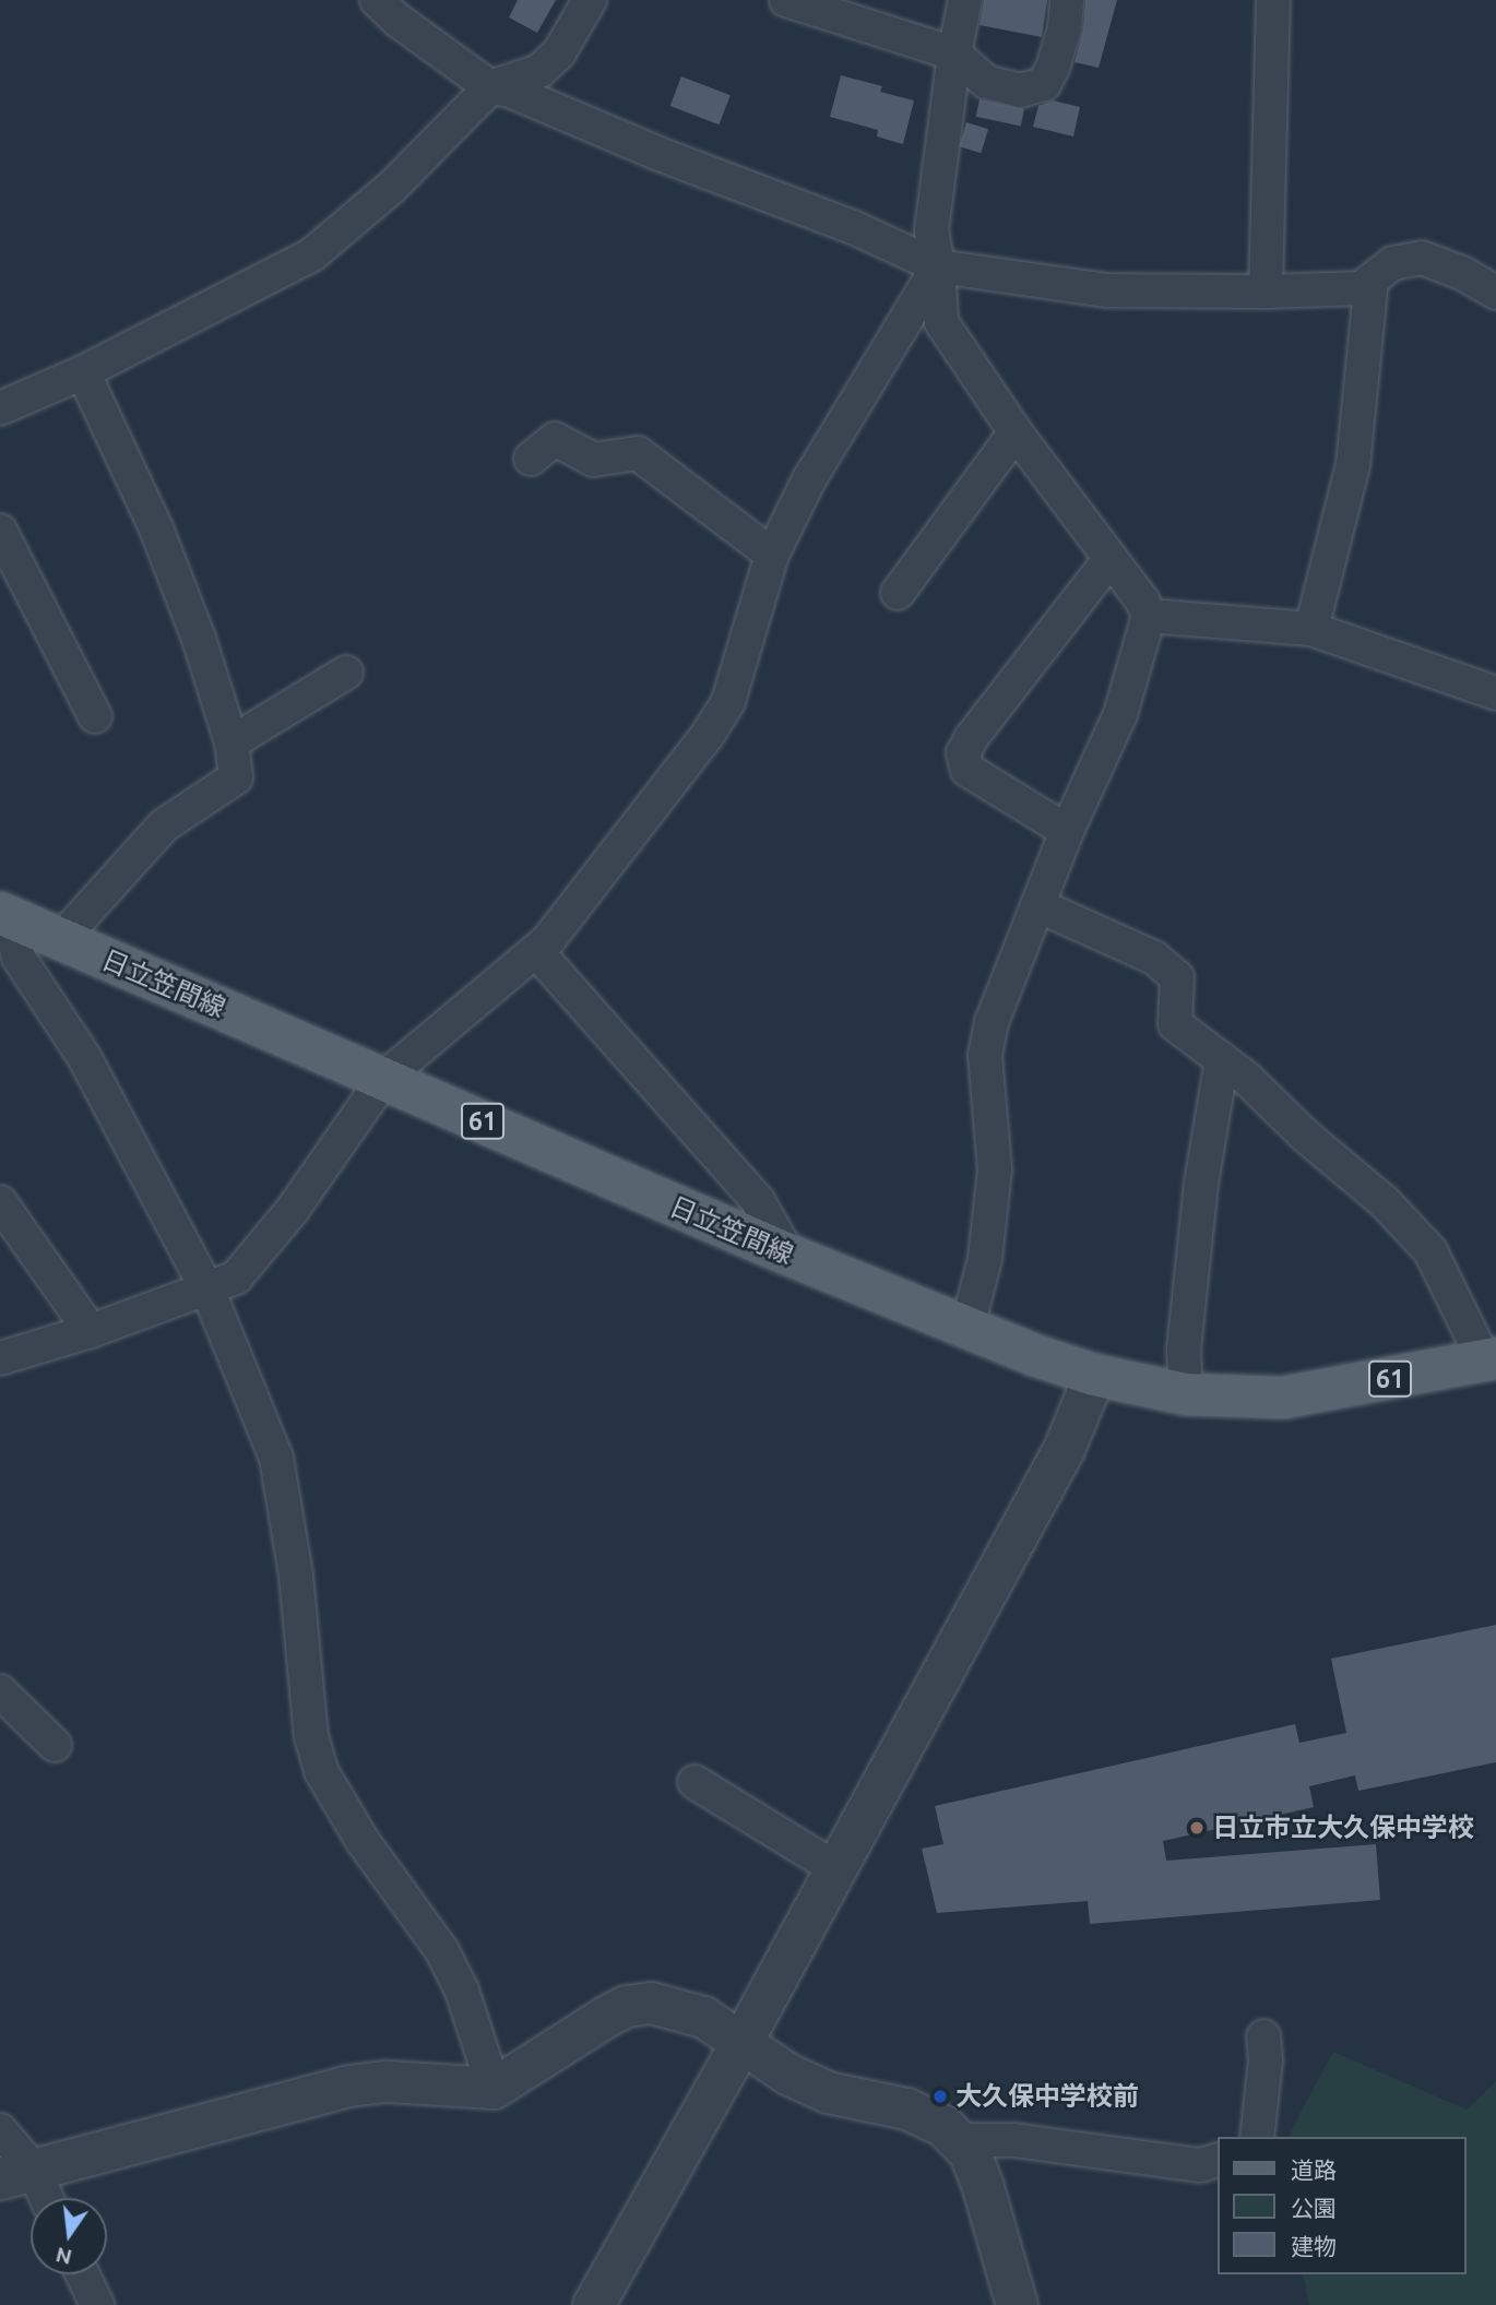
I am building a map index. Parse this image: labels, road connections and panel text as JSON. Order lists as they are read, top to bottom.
{
  "streets": {
    "main road": ["日立笠間線", "61"]
  },
  "places": ["日立市立大久保中学校", "大久保中学校前"],
  "legend": ["道路", "公園", "建物"],
  "north": "bottom"
}
